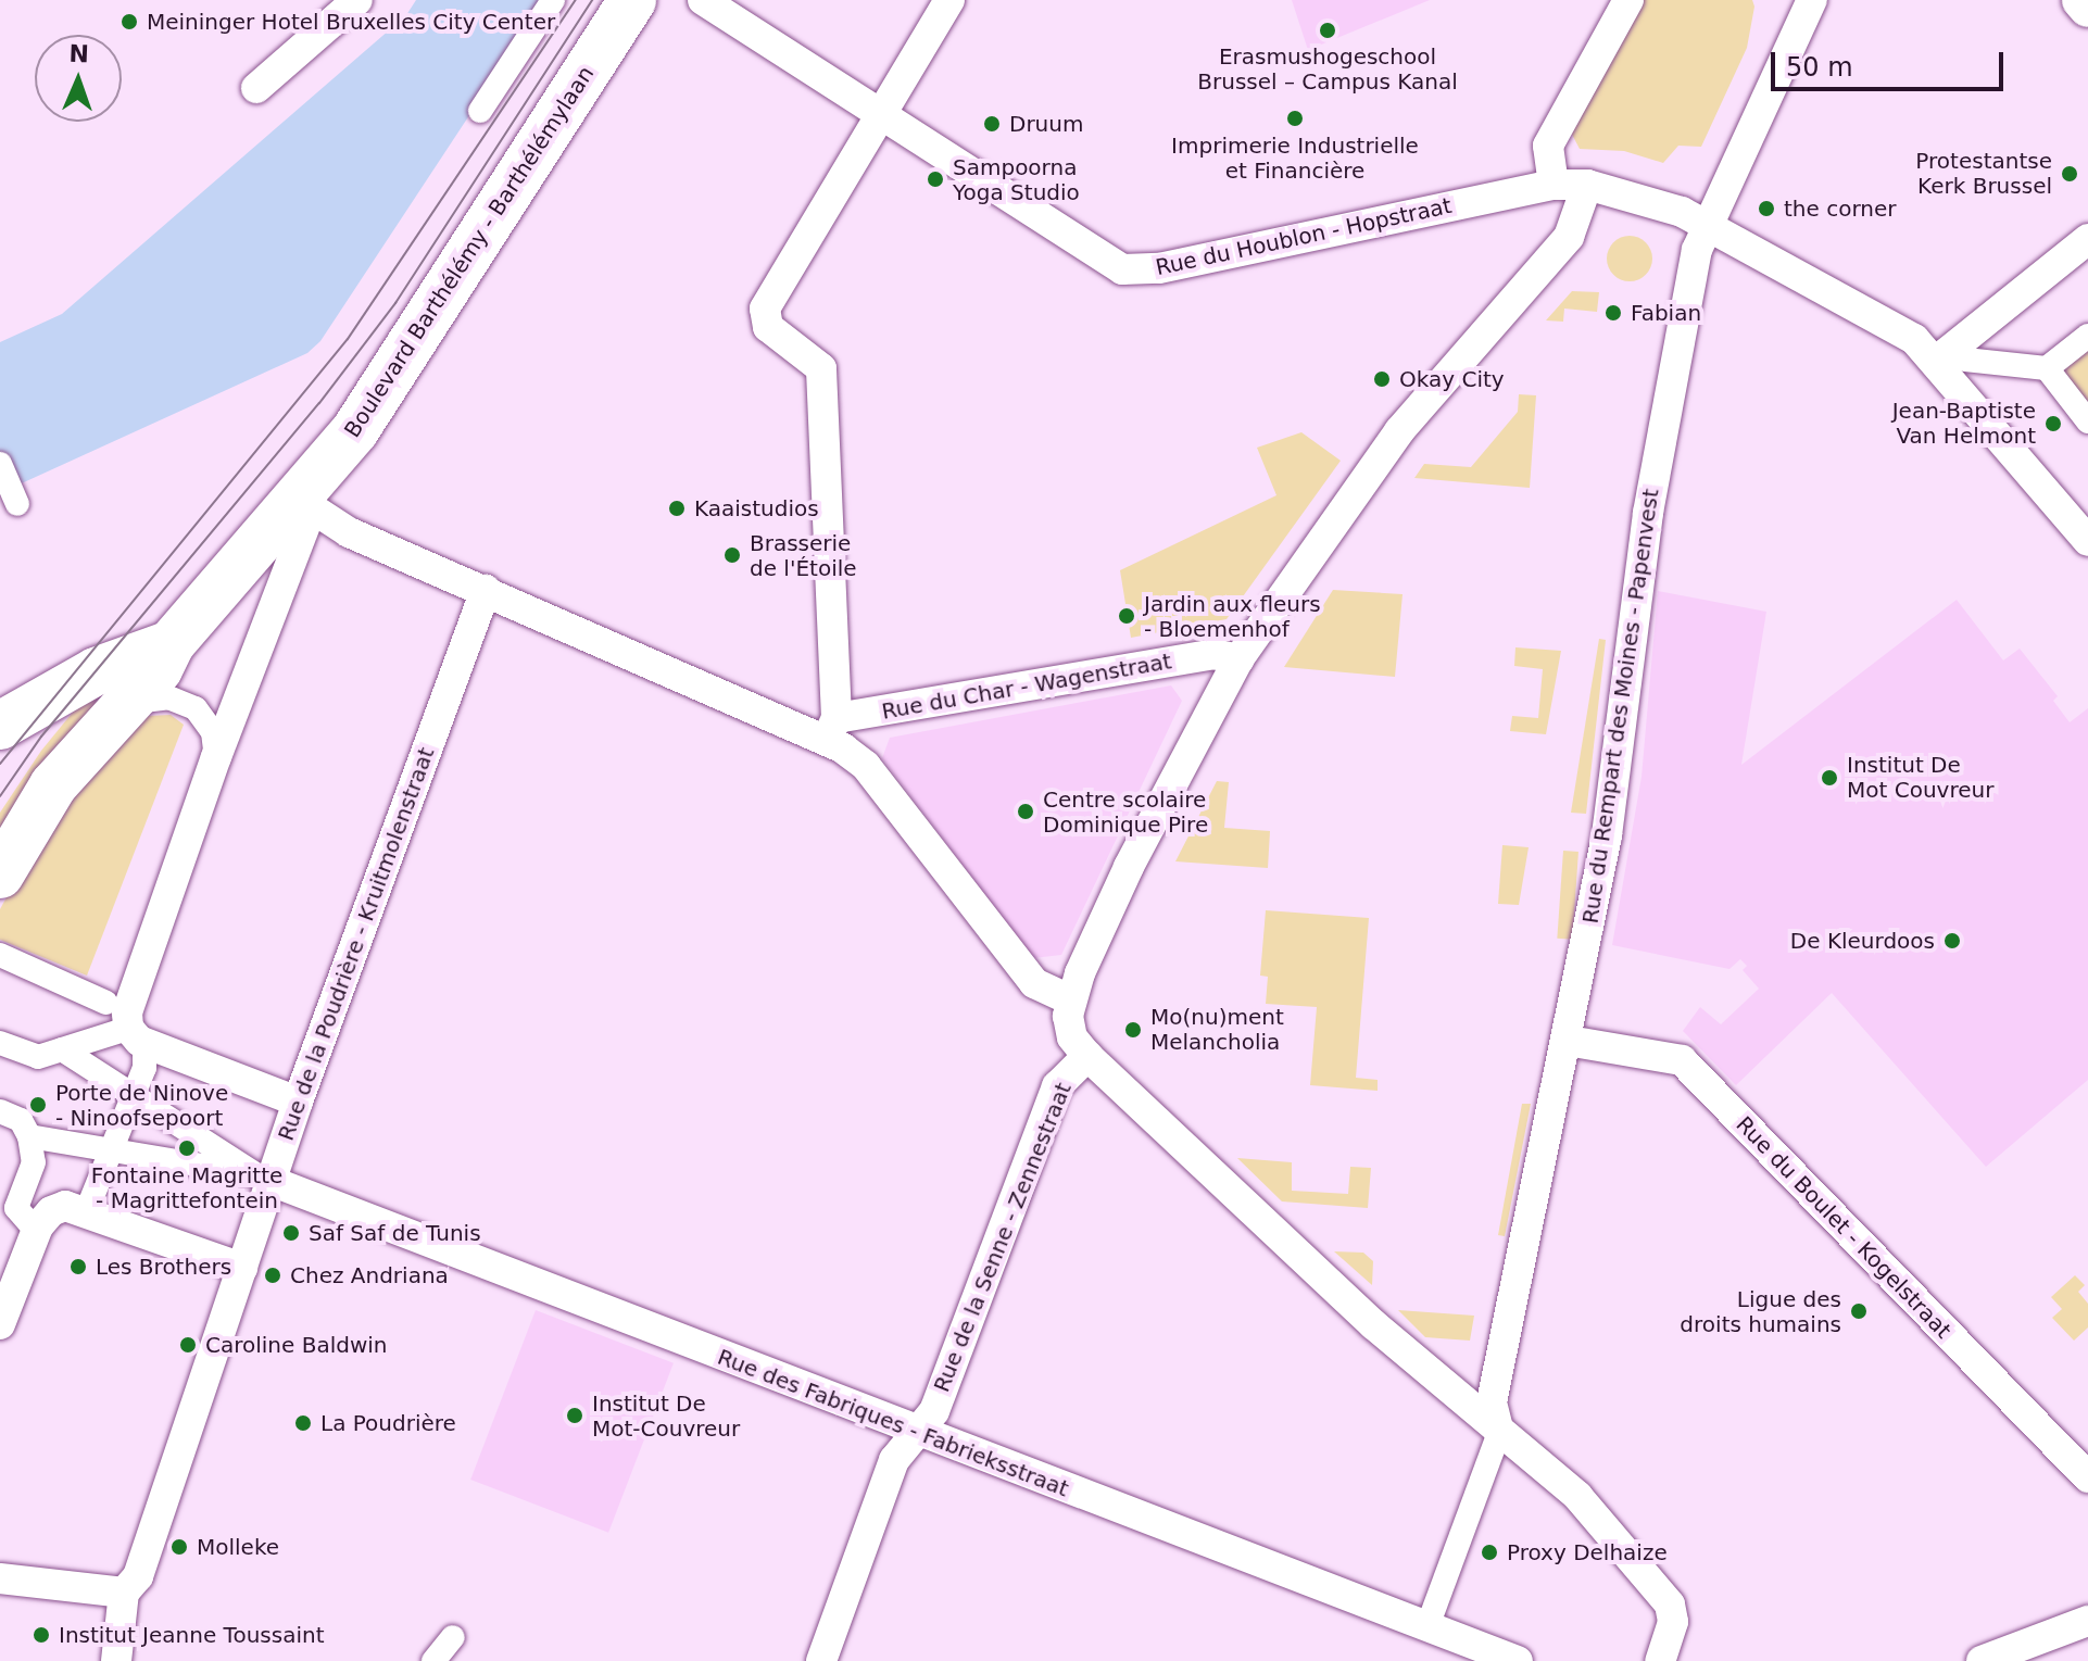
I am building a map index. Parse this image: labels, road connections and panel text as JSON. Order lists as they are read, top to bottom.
{
  "streets": {
    "main road": ["Boulevard Barthélémy - Barthélémylaan"],
    "street": [
      "Rue du Houblon - Hopstraat",
      "Rue du Char - Wagenstraat",
      "Rue du Rempart des Moines - Papenvest",
      "Rue de la Poudrière - Kruitmolenstraat",
      "Rue du Boulet - Kogelstraat",
      "Rue de la Senne - Zennestraat",
      "Rue des Fabriques - Fabrieksstraat"
    ]
  },
  "crossings": [
    ["Rue du Houblon - Hopstraat", "Rue du Rempart des Moines - Papenvest"],
    ["Rue du Rempart des Moines - Papenvest", "Rue du Boulet - Kogelstraat"],
    ["Rue du Rempart des Moines - Papenvest", "Rue des Fabriques - Fabrieksstraat"],
    ["Rue de la Poudrière - Kruitmolenstraat", "Rue des Fabriques - Fabrieksstraat"],
    ["Rue de la Senne - Zennestraat", "Rue des Fabriques - Fabrieksstraat"]
  ],
  "places": [
    "Meininger Hotel Bruxelles City Center",
    "Erasmushogeschool Brussel – Campus Kanal",
    "Imprimerie Industrielle et Financière",
    "Druum",
    "Protestantse Kerk Brussel",
    "Sampoorna Yoga Studio",
    "the corner",
    "Fabian",
    "Okay City",
    "Jean-Baptiste Van Helmont",
    "Kaaistudios",
    "Brasserie de l'Étoile",
    "Jardin aux fleurs - Bloemenhof",
    "Institut De Mot Couvreur",
    "Centre scolaire Dominique Pire",
    "De Kleurdoos",
    "Mo(nu)ment Melancholia",
    "Porte de Ninove - Ninoofsepoort",
    "Fontaine Magritte - Magrittefontein",
    "Saf Saf de Tunis",
    "Les Brothers",
    "Chez Andriana",
    "Ligue des droits humains",
    "Caroline Baldwin",
    "Institut De Mot-Couvreur",
    "La Poudrière",
    "Molleke",
    "Proxy Delhaize",
    "Institut Jeanne Toussaint"
  ],
  "scale_bar": "50 m",
  "north": "top"
}
